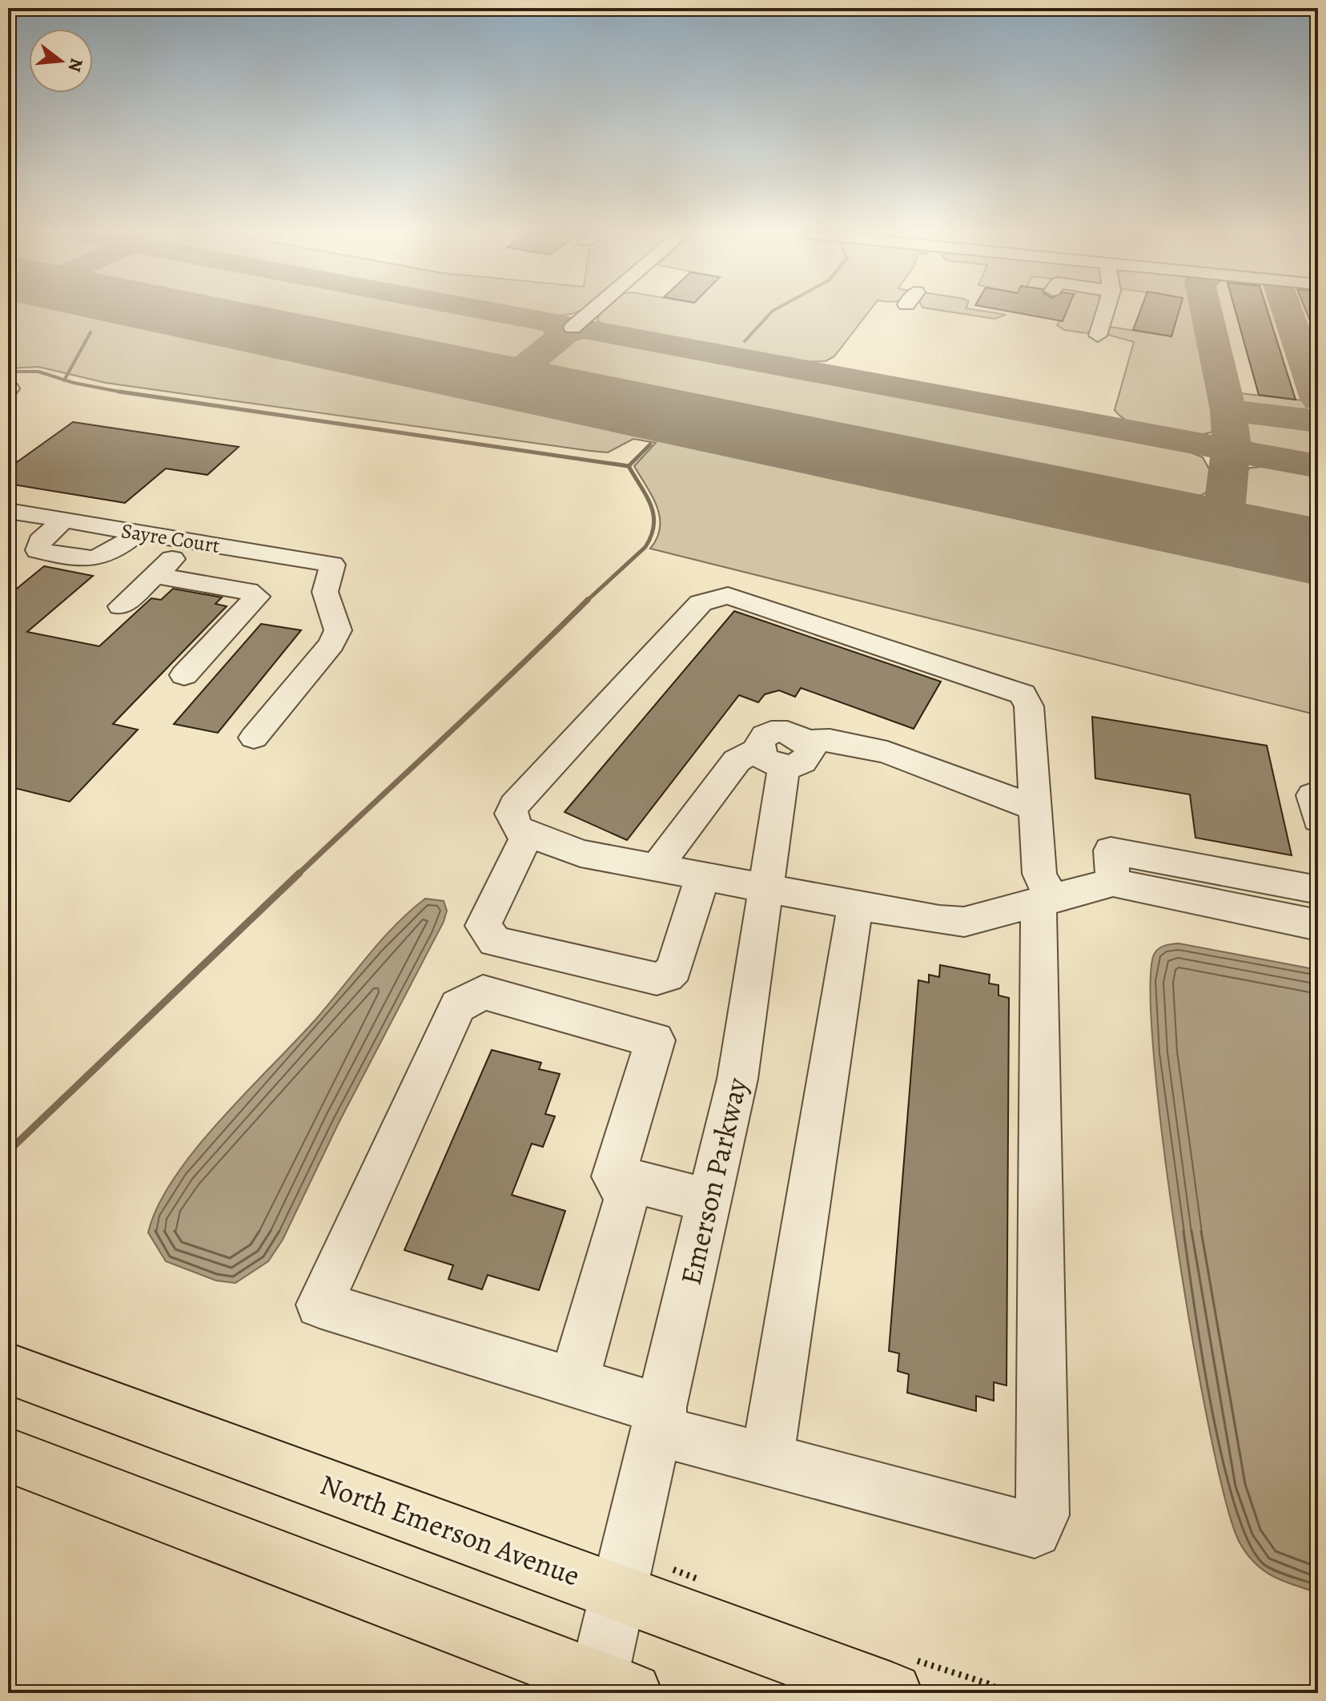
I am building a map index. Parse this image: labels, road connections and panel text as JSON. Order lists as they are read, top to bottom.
{
  "streets": {
    "main road": ["North Emerson Avenue"],
    "street": ["Sayre Court", "Emerson Parkway"]
  },
  "crossings": [
    ["Emerson Parkway", "North Emerson Avenue"]
  ],
  "north": "right"
}
